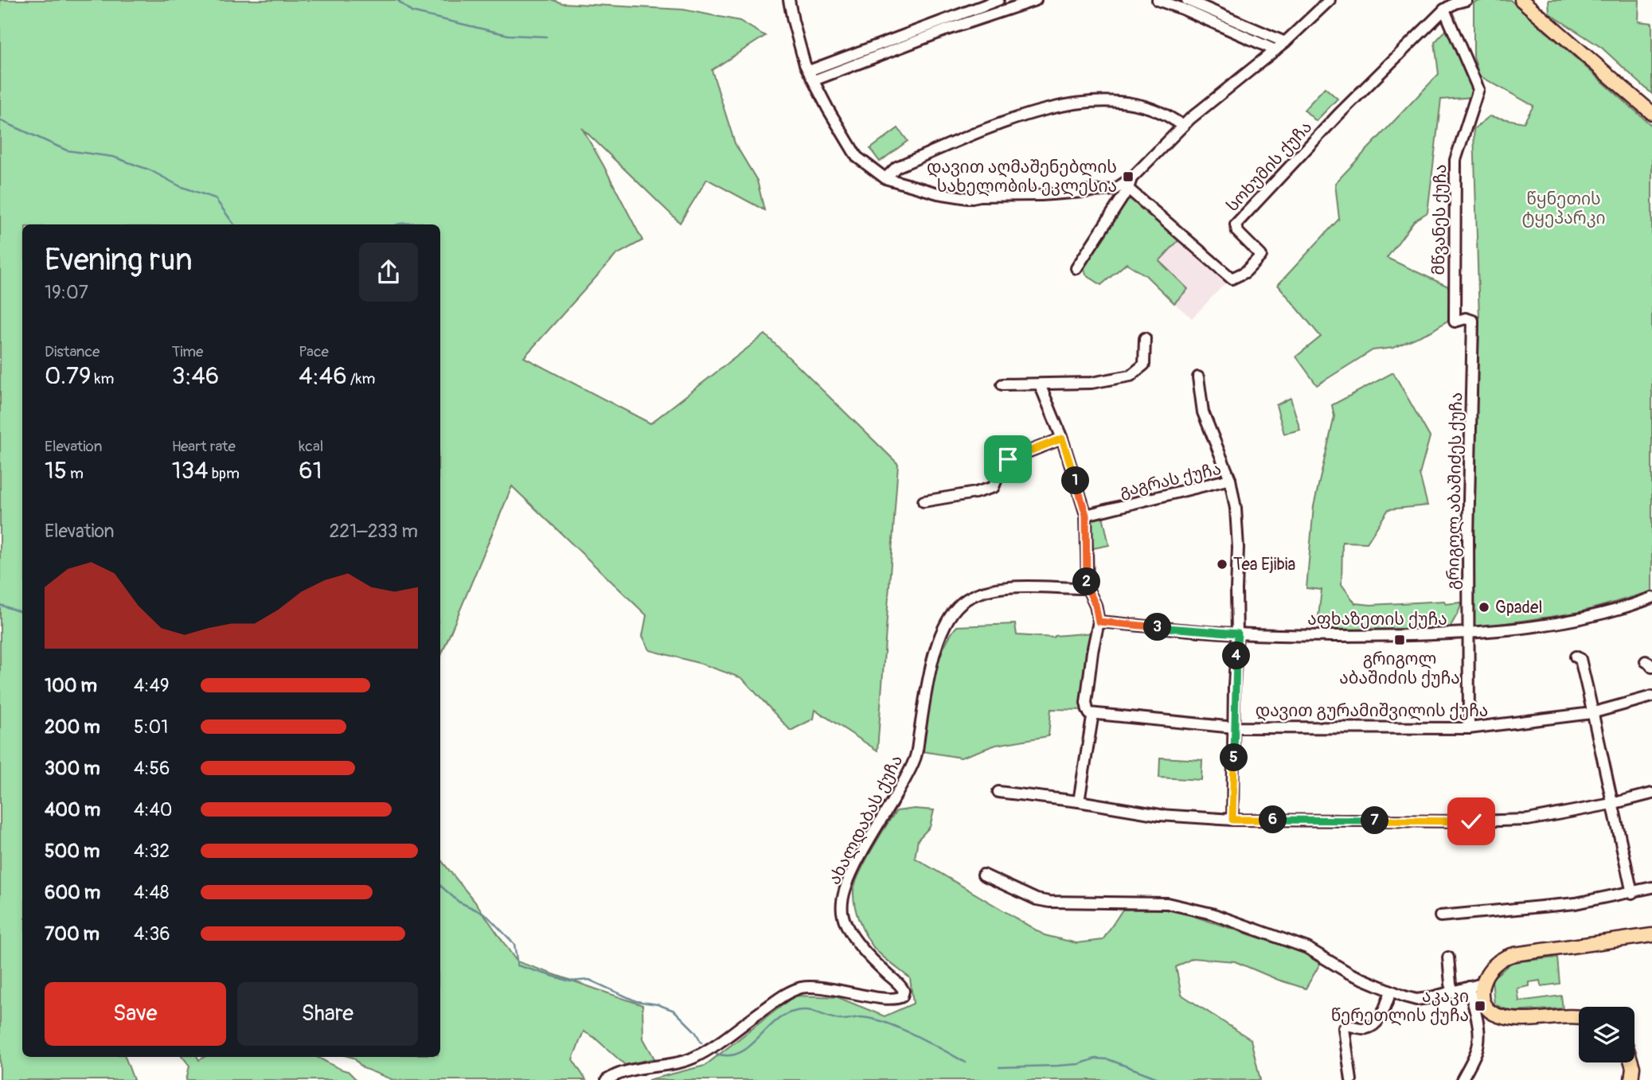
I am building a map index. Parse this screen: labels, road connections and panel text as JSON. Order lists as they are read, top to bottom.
{
  "streets": {
    "street": [
      "სოხუმის ქუჩა",
      "მწვანეს ქუჩა",
      "გაგრას ქუჩა",
      "გრიგოლ აბაშიძეს ქუჩა",
      "აფხაზეთის ქუჩა",
      "დავით გურამიშვილის ქუჩა",
      "ახალდაბას ქუჩა"
    ]
  },
  "crossings": [
    ["სოხუმის ქუჩა", "მწვანეს ქუჩა"],
    ["მწვანეს ქუჩა", "გრიგოლ აბაშიძეს ქუჩა"],
    ["გაგრას ქუჩა", "აფხაზეთის ქუჩა"],
    ["გაგრას ქუჩა", "დავით გურამიშვილის ქუჩა"],
    ["გრიგოლ აბაშიძეს ქუჩა", "აფხაზეთის ქუჩა"],
    ["გრიგოლ აბაშიძეს ქუჩა", "დავით გურამიშვილის ქუჩა"]
  ],
  "parks": ["წყნეთის ტყეპარკი"],
  "places": {
    "transit": ["დავით აღმაშენებლის სახელობის ეკლესია", "გრიგოლ აბაშიძის ქუჩა", "აკაკი წერეთლის ქუჩა"],
    "other": ["Tea Ejibia", "Gpadel"]
  },
  "page": {
    "heading": ["Evening run", "19:07"],
    "stats": [
      ["Distance", "0.79 km"],
      ["Time", "3:46"],
      ["Pace", "4:46 /km"],
      ["Elevation", "15 m"],
      ["Heart rate", "134 bpm"],
      ["kcal", "61"]
    ],
    "pins": [
      "1",
      "2",
      "3",
      "4",
      "5",
      "6",
      "7"
    ],
    "chart": ["Elevation", "221–233 m"],
    "list": [
      {
        "name": "100 m",
        "note": "4:49"
      },
      {
        "name": "200 m",
        "note": "5:01"
      },
      {
        "name": "300 m",
        "note": "4:56"
      },
      {
        "name": "400 m",
        "note": "4:40"
      },
      {
        "name": "500 m",
        "note": "4:32"
      },
      {
        "name": "600 m",
        "note": "4:48"
      },
      {
        "name": "700 m",
        "note": "4:36"
      }
    ],
    "buttons": ["Save", "Share"]
  }
}
